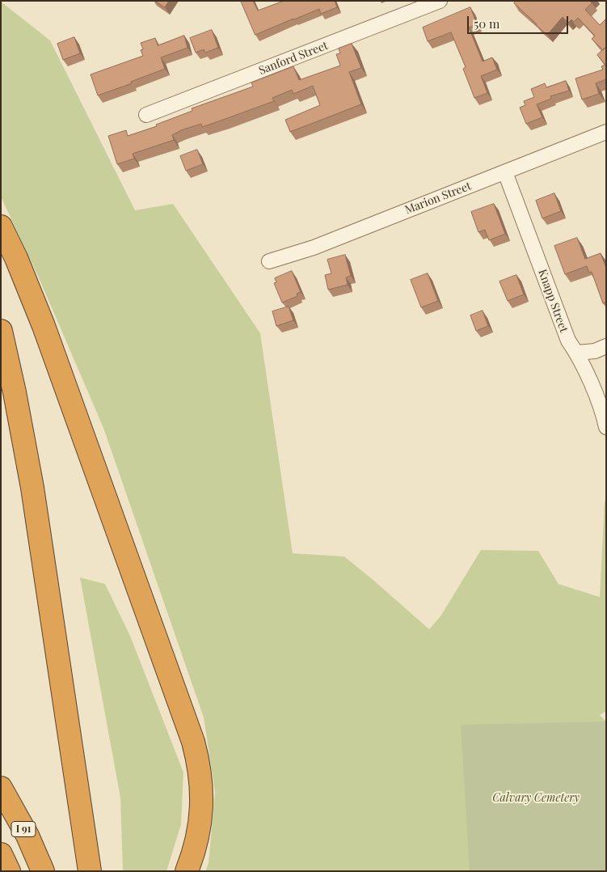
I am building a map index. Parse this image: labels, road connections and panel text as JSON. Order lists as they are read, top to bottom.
{
  "streets": {
    "highway": ["I 91"],
    "street": ["Sanford Street", "Marion Street", "Knapp Street"]
  },
  "crossings": [
    ["Marion Street", "Knapp Street"]
  ],
  "parks": ["Calvary Cemetery"],
  "scale_bar": "50 m"
}
